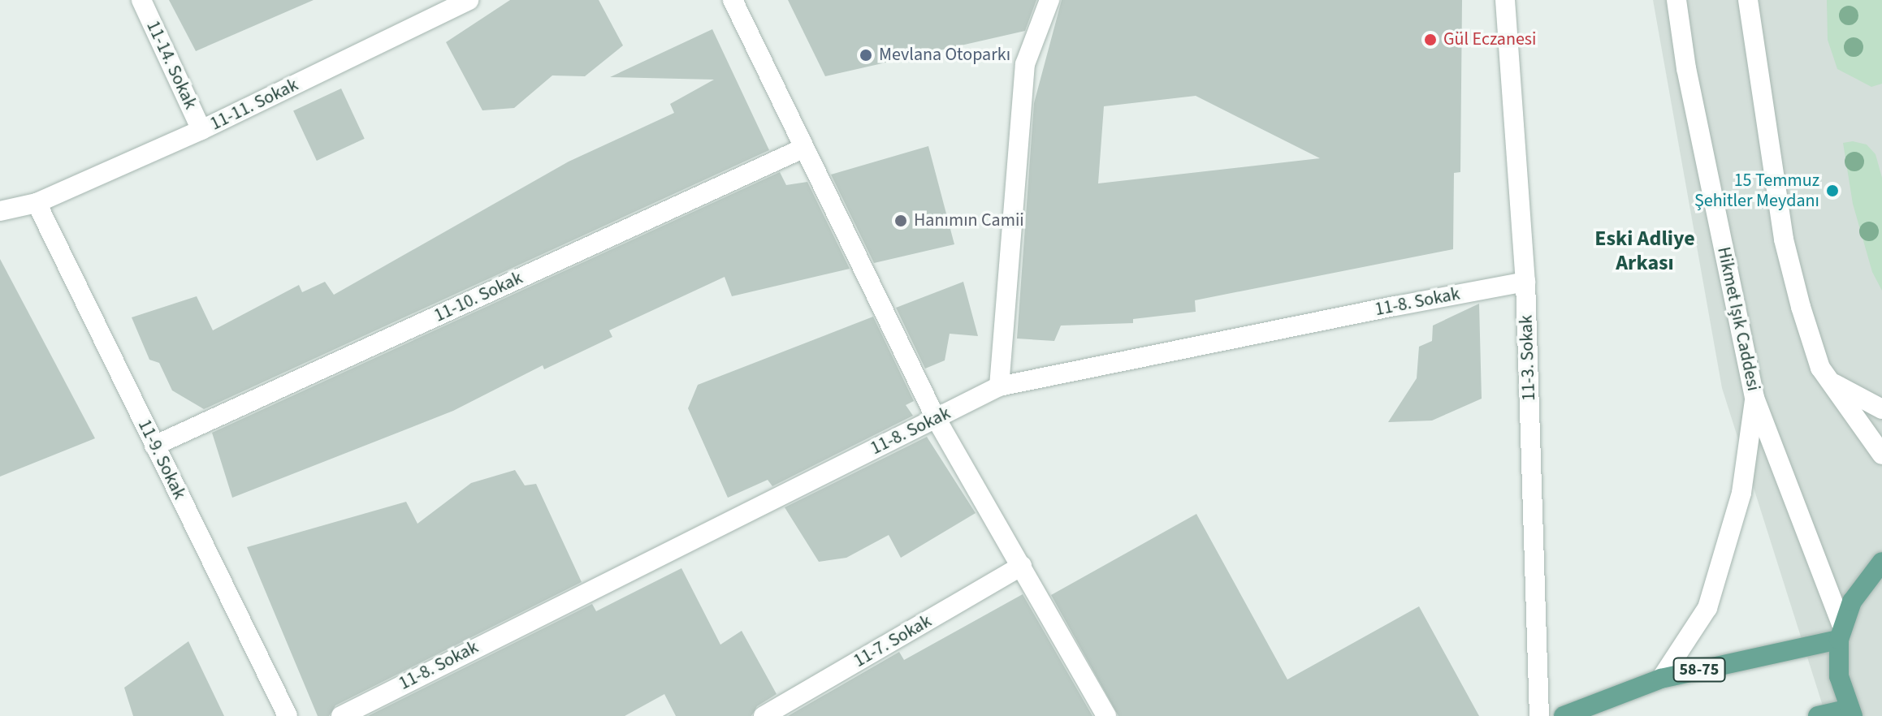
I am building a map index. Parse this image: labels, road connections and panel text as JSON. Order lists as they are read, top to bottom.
{
  "streets": {
    "main road": ["58-75"],
    "street": [
      "11-14. Sokak",
      "11-11. Sokak",
      "11-10. Sokak",
      "11-8. Sokak",
      "Hikmet Işık Caddesi",
      "11-3. Sokak",
      "11-9. Sokak",
      "11-7. Sokak"
    ]
  },
  "crossings": [
    ["11-14. Sokak", "11-11. Sokak"],
    ["11-11. Sokak", "11-9. Sokak"],
    ["11-10. Sokak", "11-9. Sokak"],
    ["11-8. Sokak", "11-3. Sokak"],
    ["Hikmet Işık Caddesi", "58-75"]
  ],
  "districts": ["Eski Adliye Arkası"],
  "places": [
    "Gül Eczanesi",
    "Mevlana Otoparkı",
    "15 Temmuz Şehitler Meydanı",
    "Hanımın Camii"
  ]
}
